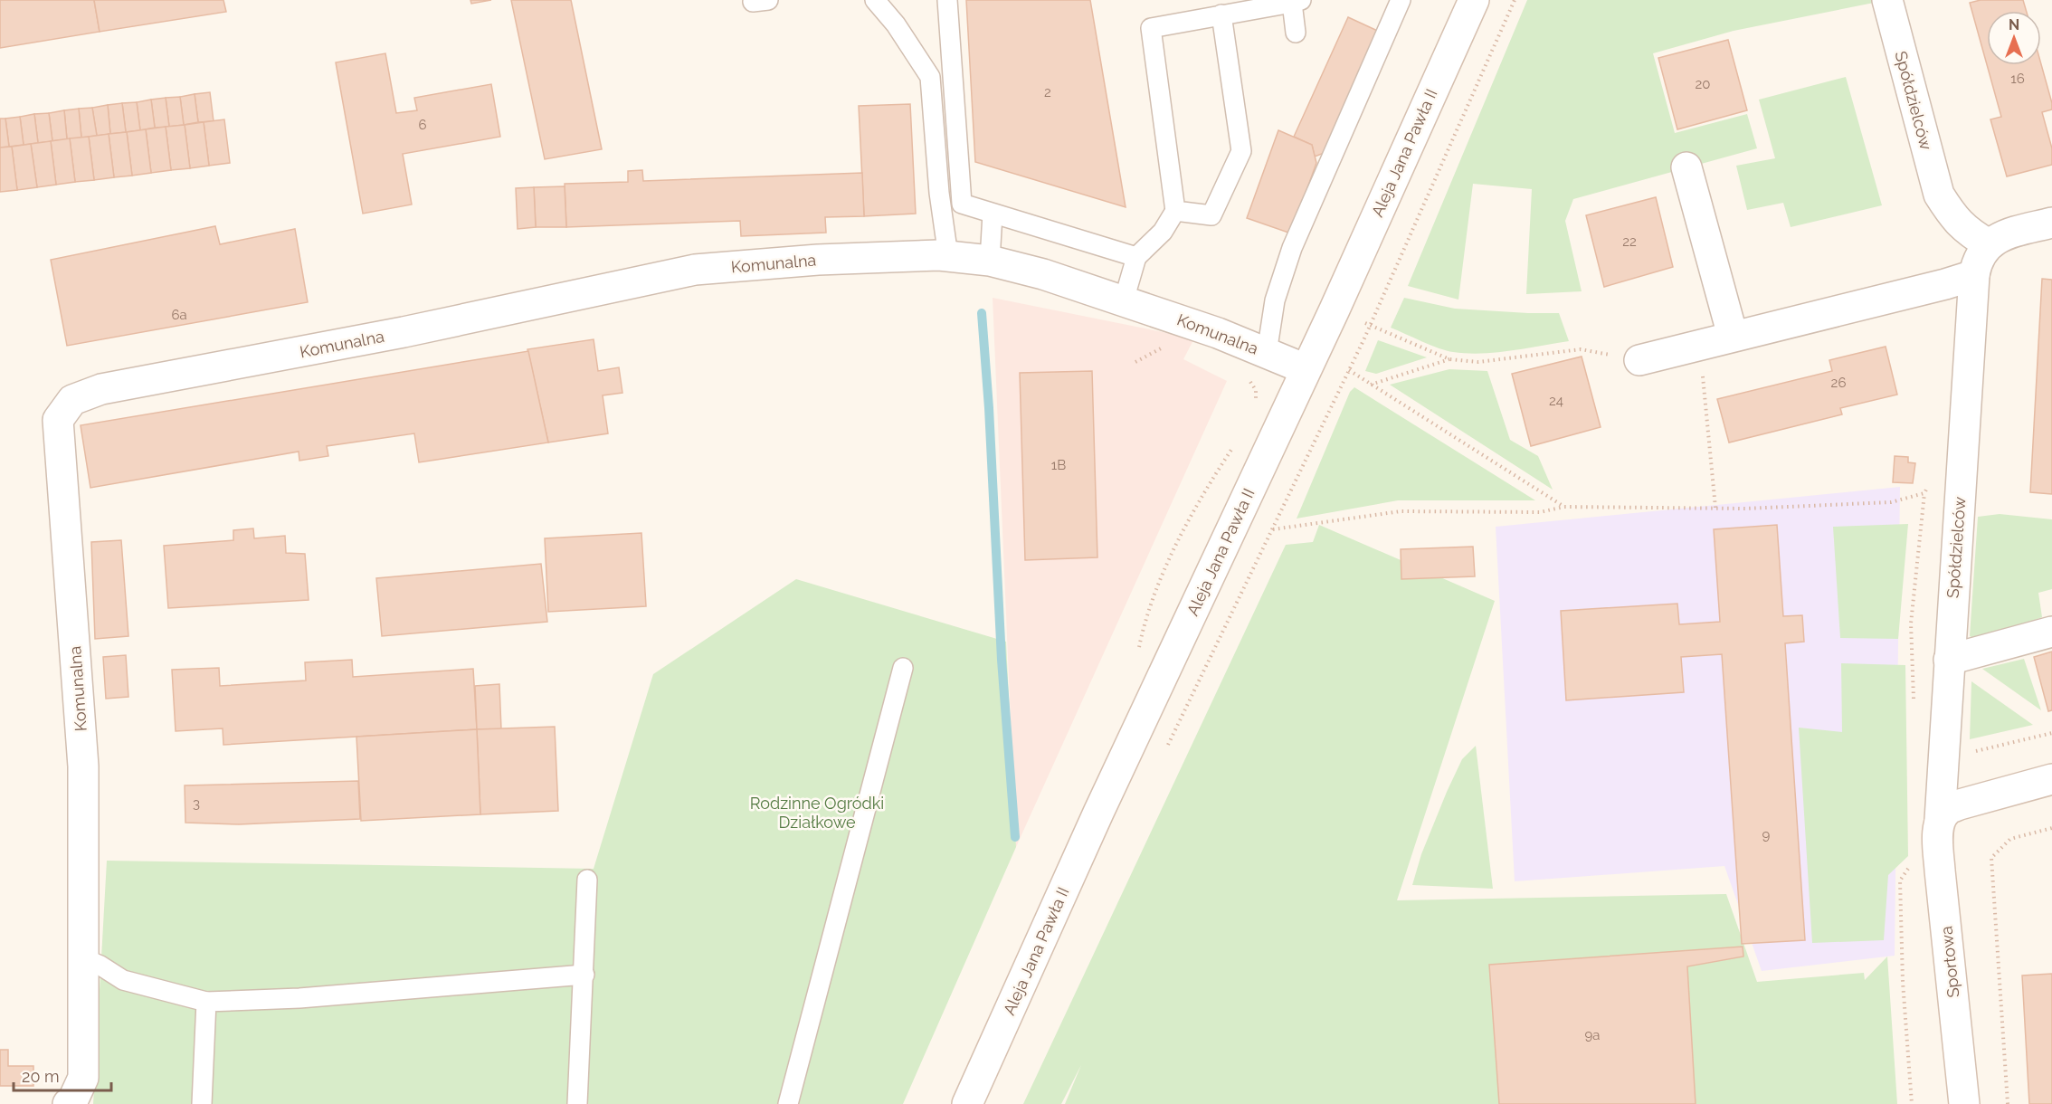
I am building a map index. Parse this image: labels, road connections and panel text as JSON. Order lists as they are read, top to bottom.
{
  "streets": {
    "street": [
      "Spółdzielców",
      "Aleja Jana Pawła II",
      "Komunalna",
      "Sportowa"
    ]
  },
  "crossings": [
    ["Spółdzielców", "Sportowa"],
    ["Aleja Jana Pawła II", "Komunalna"]
  ],
  "parks": ["Rodzinne Ogródki Działkowe"],
  "house_numbers": [
    "16",
    "20",
    "2",
    "6",
    "22",
    "6a",
    "26",
    "24",
    "1B",
    "3",
    "9",
    "9a"
  ],
  "scale_bar": "20 m",
  "north": "top"
}
